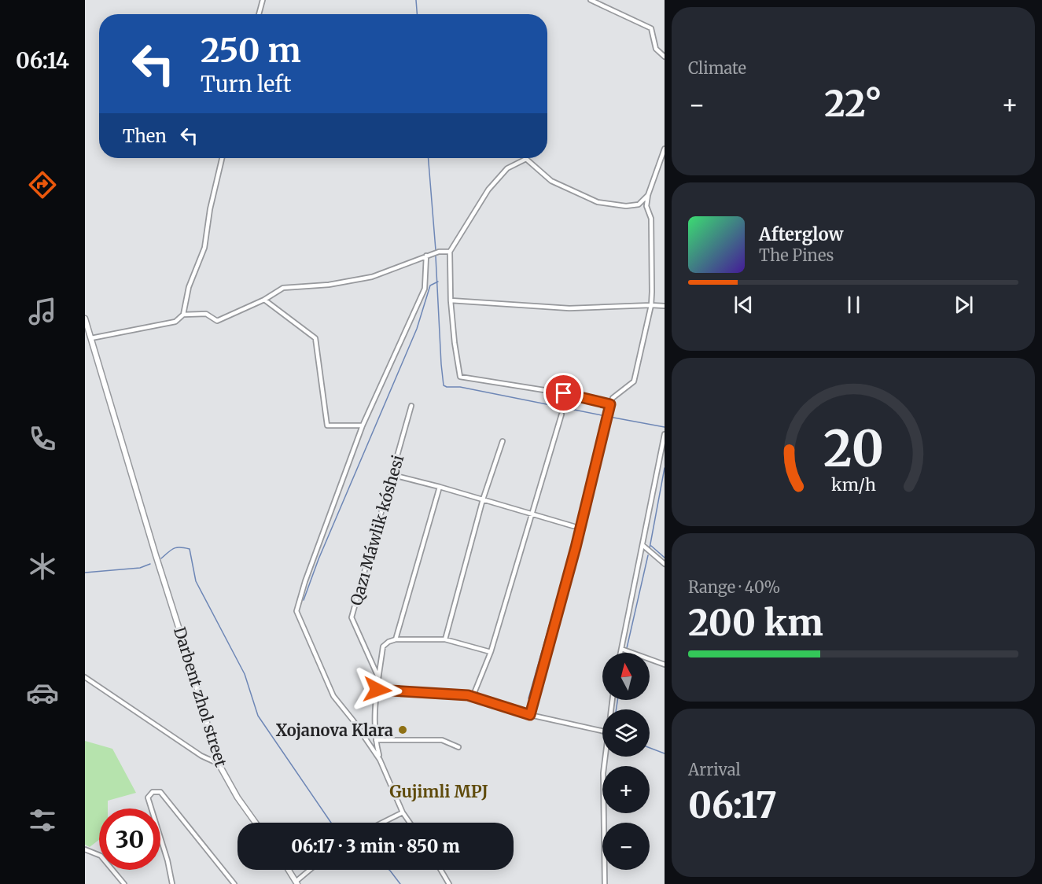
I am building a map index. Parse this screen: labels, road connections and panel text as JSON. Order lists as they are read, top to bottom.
{
  "streets": {
    "main road": ["Darbent zhol street"],
    "street": ["Qazı Máwlik kóshesi"]
  },
  "districts": ["Gujimli MPJ"],
  "places": ["Xojanova Klara"],
  "north": "top",
  "page": {
    "tabs": "06:14",
    "tile": [
      "Climate",
      ["Range · 40%", "200 km"],
      ["Arrival", "06:17"]
    ],
    "turn": ["250 m", "Turn left"],
    "heat": ["−", "22°", "+"],
    "then": "Then",
    "song": ["Afterglow", "The Pines"],
    "map_buttons": ["+", "−"],
    "limit": "30",
    "trip": "06:17 · 3 min · 850 m",
    "gauge": ["20", "km/h"]
  }
}
